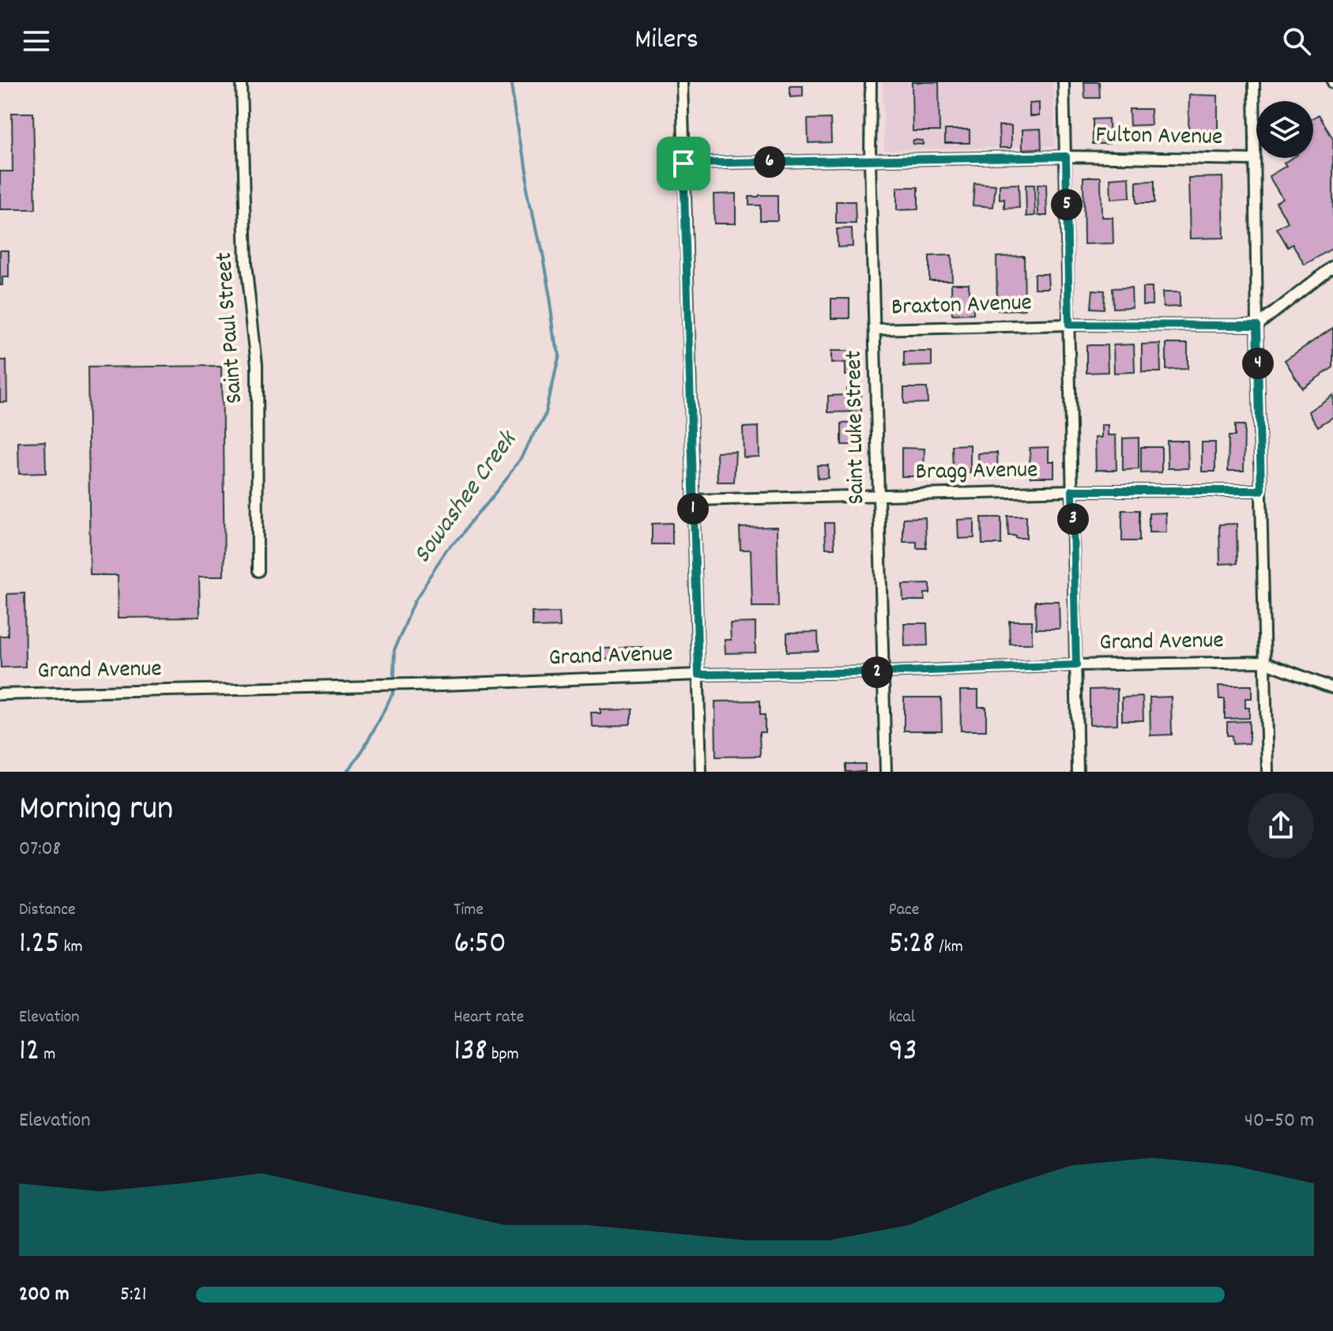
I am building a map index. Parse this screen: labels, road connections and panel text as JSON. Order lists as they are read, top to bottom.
{
  "streets": {
    "street": [
      "Fulton Avenue",
      "Braxton Avenue",
      "Saint Paul Street",
      "Saint Luke Street",
      "Bragg Avenue",
      "Grand Avenue"
    ]
  },
  "crossings": [
    ["Fulton Avenue", "Saint Luke Street"],
    ["Braxton Avenue", "Saint Luke Street"],
    ["Saint Luke Street", "Bragg Avenue"],
    ["Saint Luke Street", "Grand Avenue"]
  ],
  "water": ["Sowashee Creek"],
  "page": {
    "header": "Milers",
    "pins": [
      "6",
      "5",
      "4",
      "1",
      "3",
      "2"
    ],
    "heading": ["Morning run", "07:08"],
    "stats": [
      ["Distance", "1.25 km"],
      ["Time", "6:50"],
      ["Pace", "5:28 /km"],
      ["Elevation", "12 m"],
      ["Heart rate", "138 bpm"],
      ["kcal", "93"]
    ],
    "chart": ["Elevation", "40–50 m"],
    "list": [
      {
        "name": "200 m",
        "note": "5:21"
      }
    ]
  }
}
